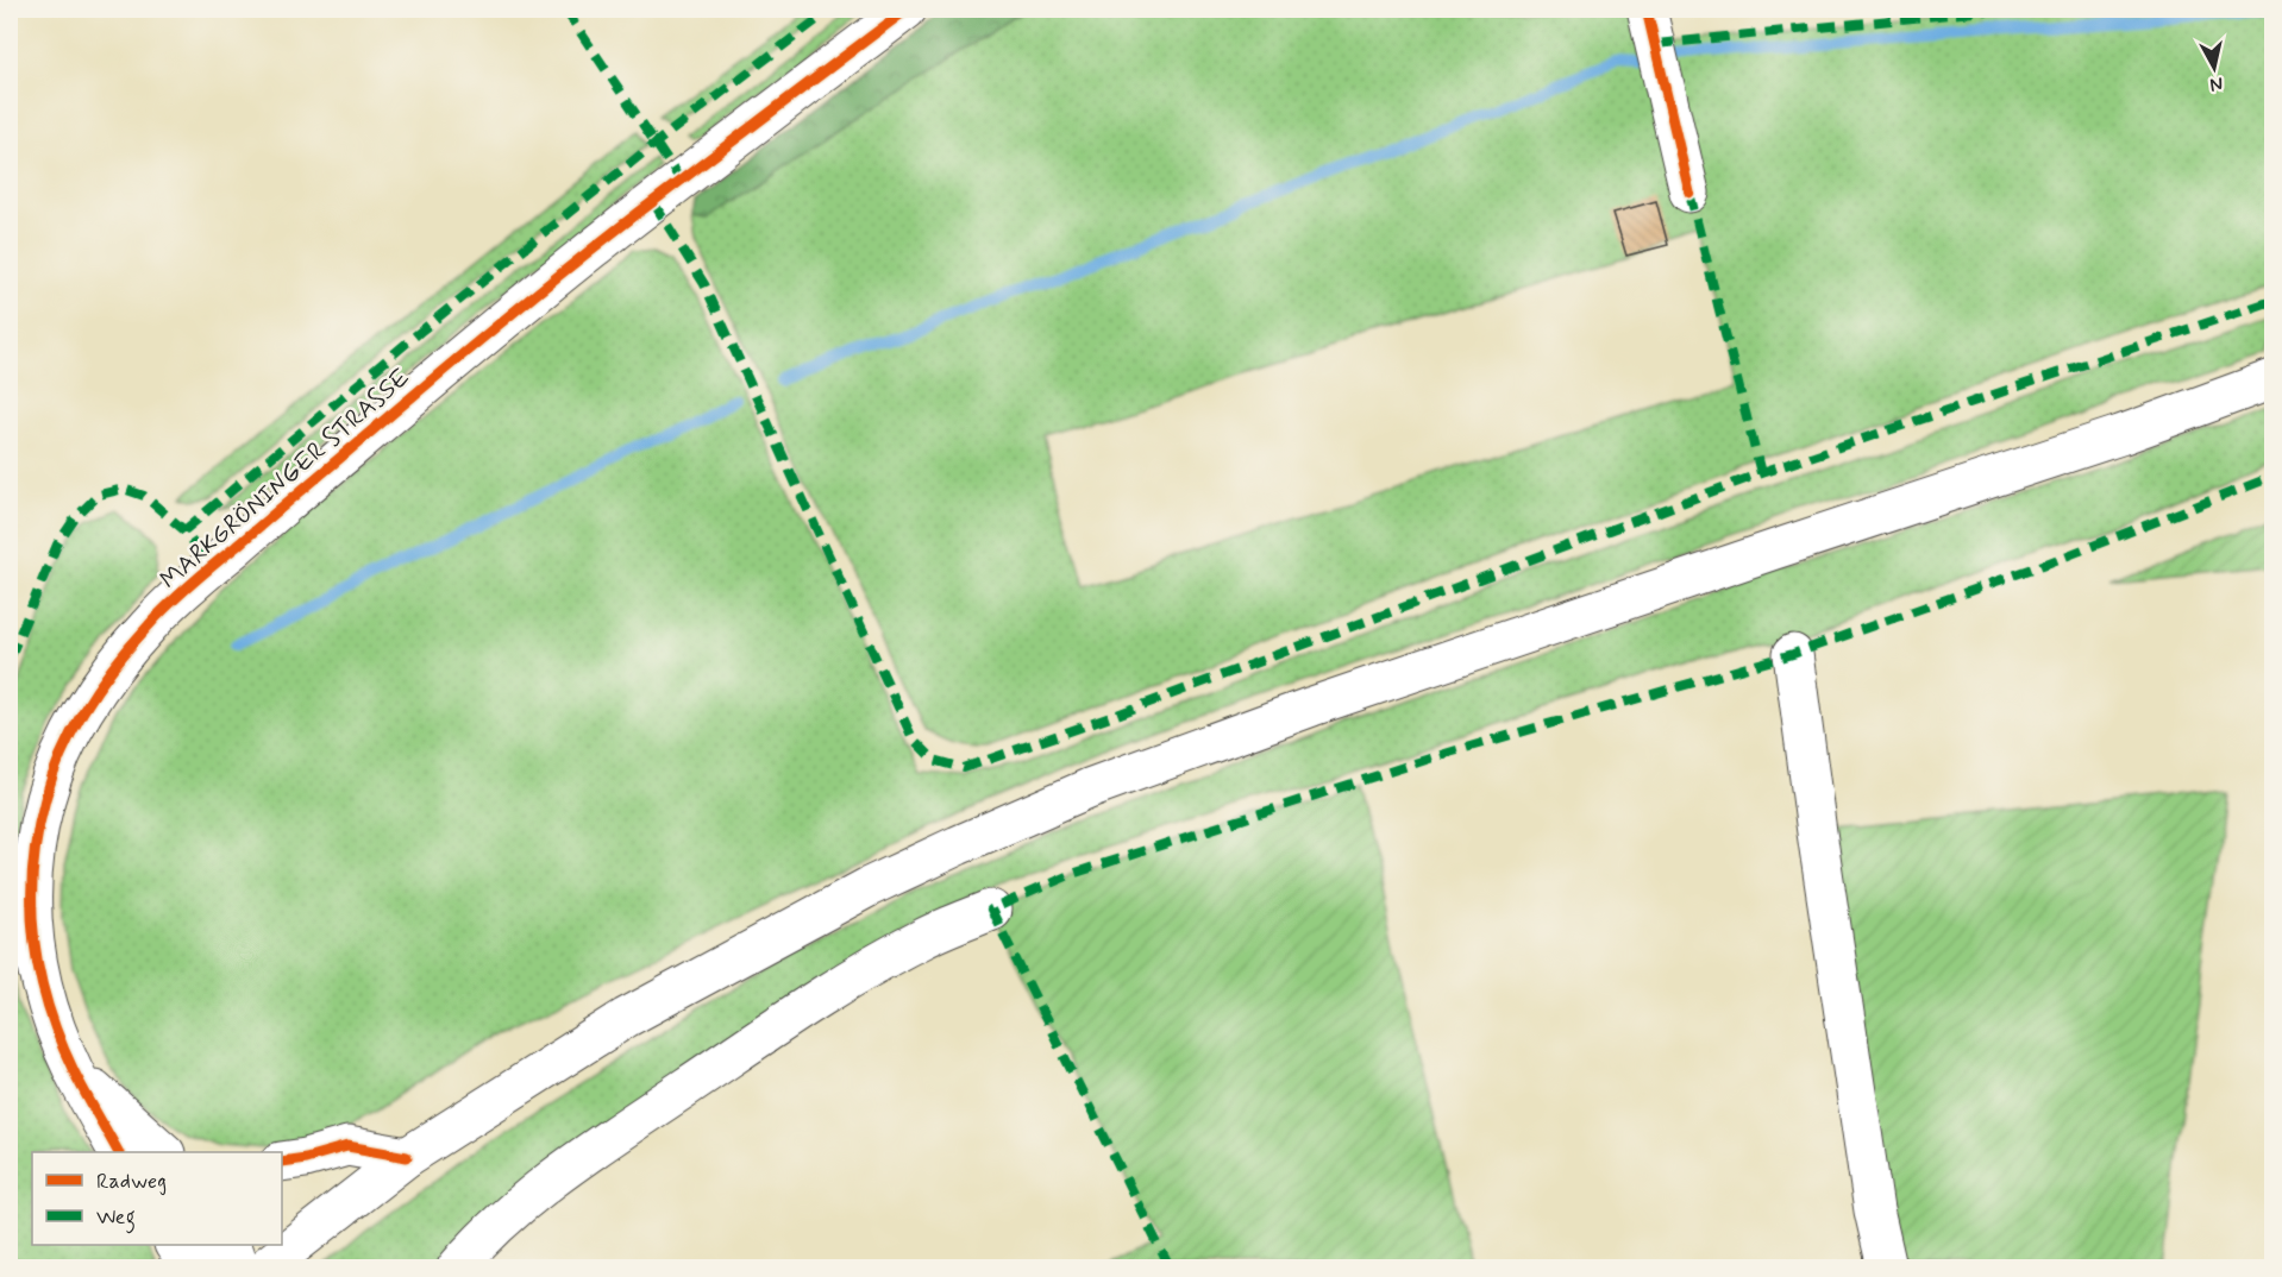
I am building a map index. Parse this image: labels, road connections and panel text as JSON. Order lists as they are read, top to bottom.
{
  "streets": {
    "main road": ["MARKGRÖNINGER STRASSE"]
  },
  "legend": ["Radweg", "Weg"],
  "north": "bottom"
}
